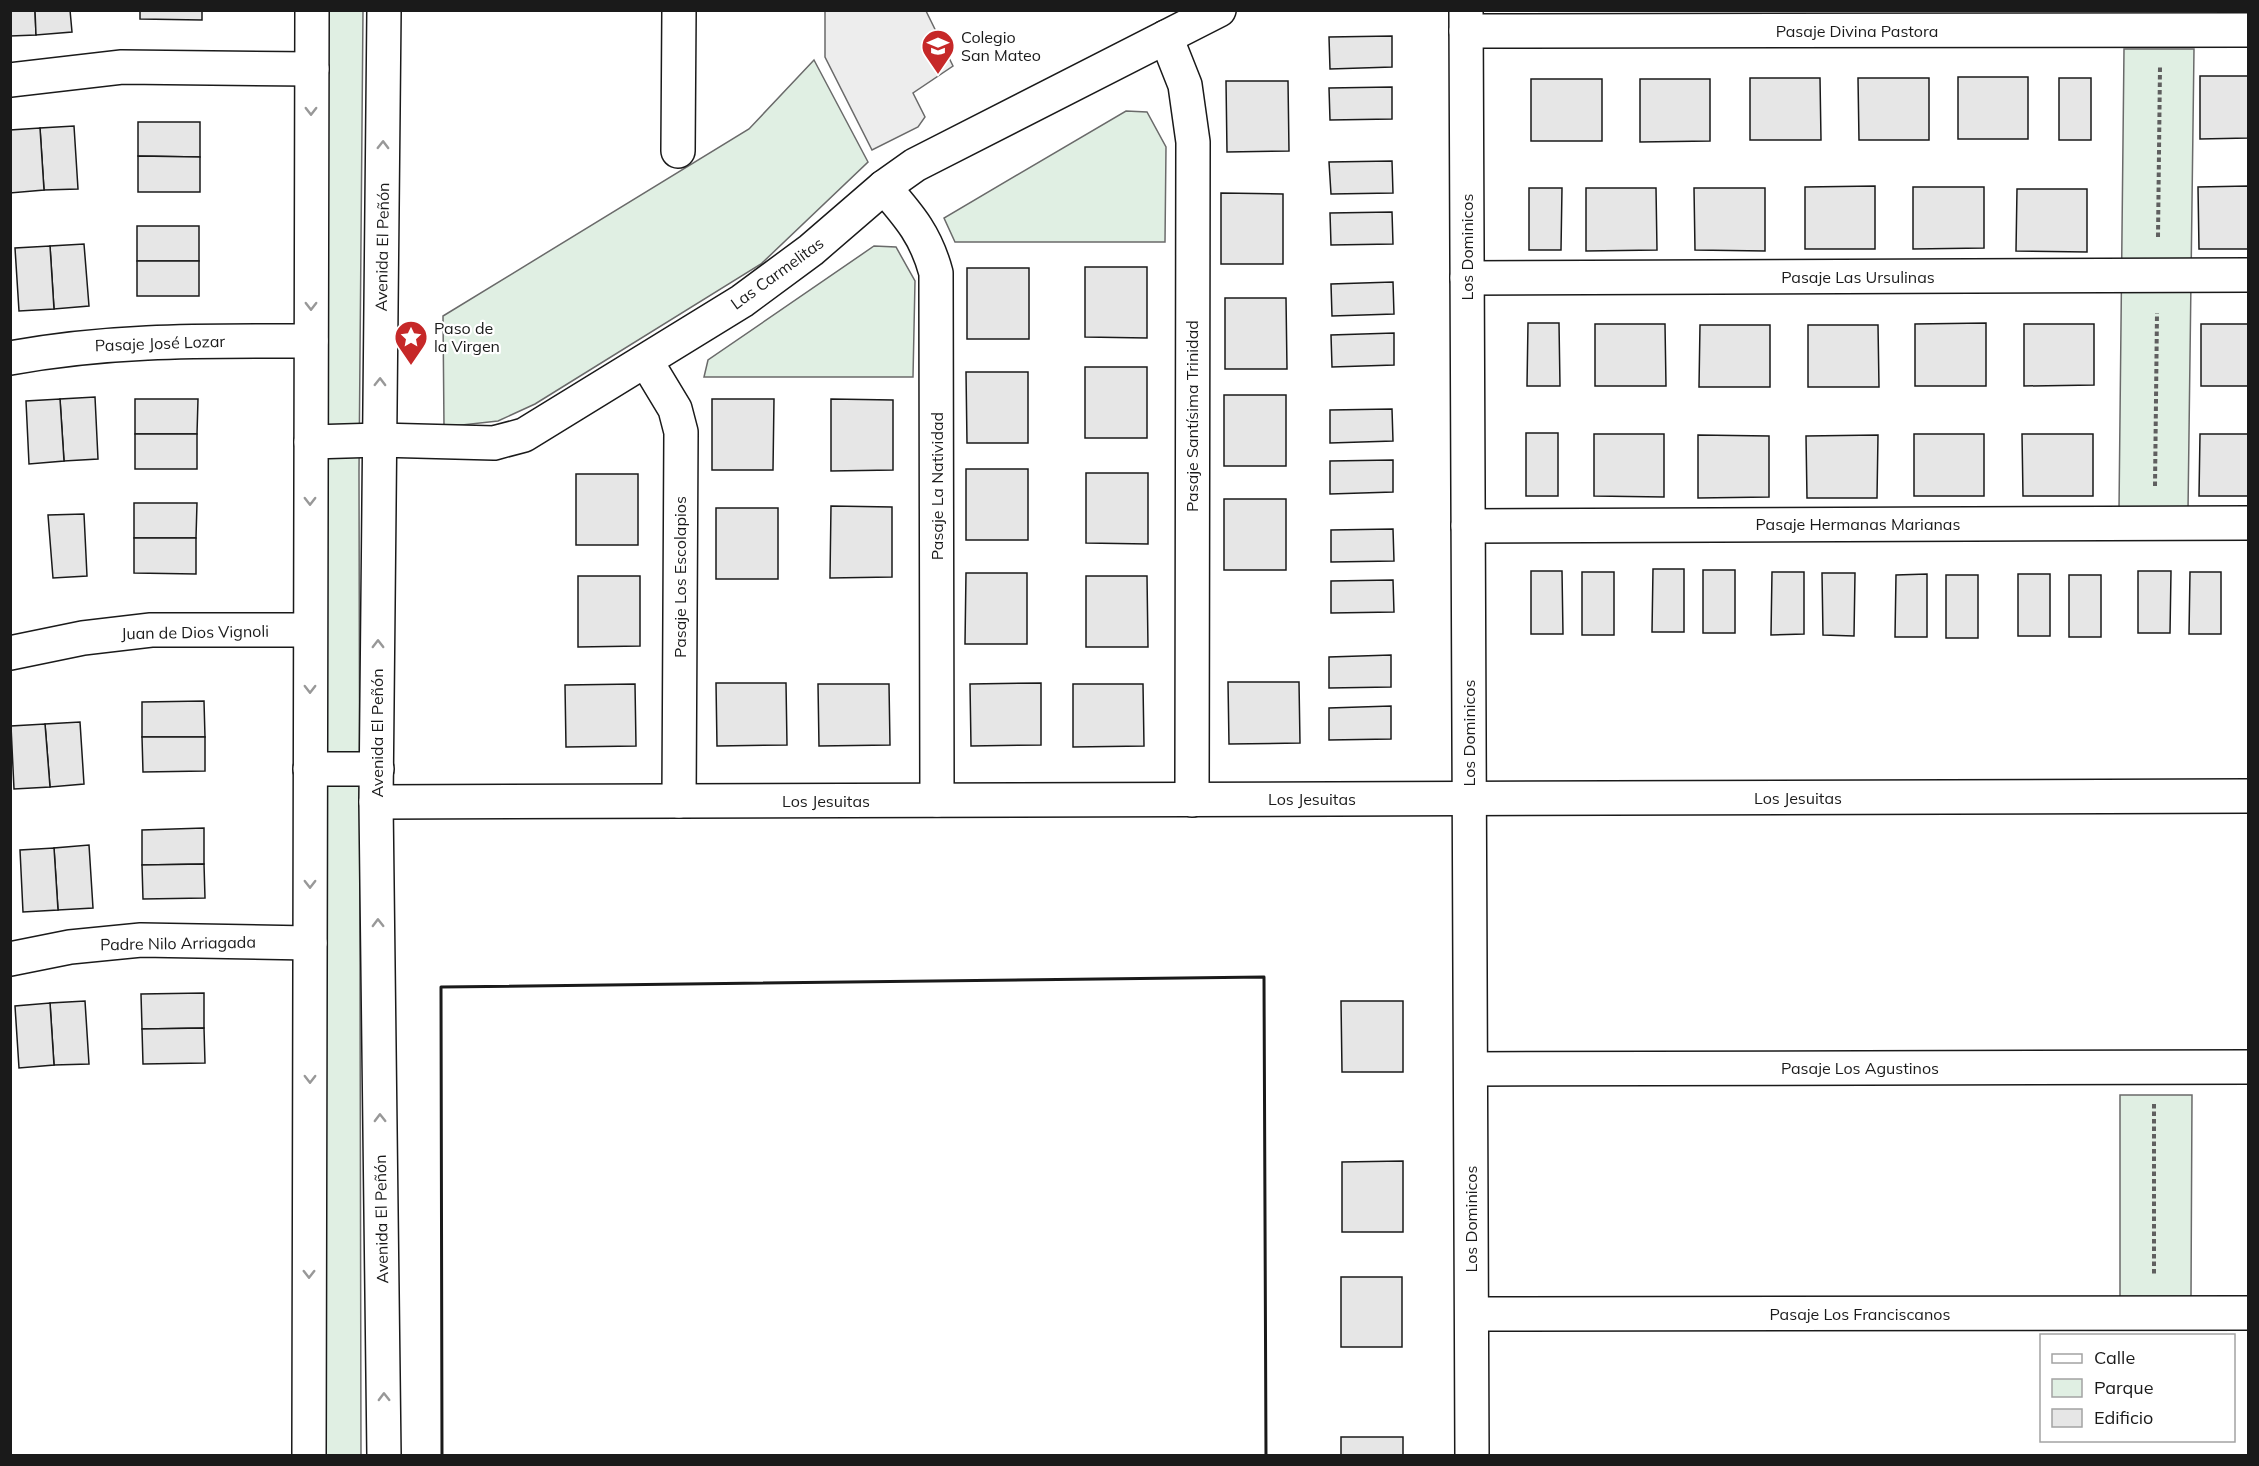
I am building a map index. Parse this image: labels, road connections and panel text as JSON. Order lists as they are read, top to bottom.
{
  "streets": {
    "street": [
      "Pasaje Divina Pastora",
      "Avenida El Peñón",
      "Los Dominicos",
      "Las Carmelitas",
      "Pasaje Las Ursulinas",
      "Pasaje José Lozar",
      "Pasaje Santísima Trinidad",
      "Pasaje La Natividad",
      "Pasaje Hermanas Marianas",
      "Pasaje Los Escolapios",
      "Juan de Dios Vignoli",
      "Los Jesuitas",
      "Padre Nilo Arriagada",
      "Pasaje Los Agustinos",
      "Pasaje Los Franciscanos"
    ]
  },
  "crossings": [
    ["Pasaje Divina Pastora", "Los Dominicos"],
    ["Avenida El Peñón", "Las Carmelitas"],
    ["Avenida El Peñón", "Los Jesuitas"],
    ["Los Dominicos", "Pasaje Las Ursulinas"],
    ["Los Dominicos", "Pasaje Hermanas Marianas"],
    ["Los Dominicos", "Los Jesuitas"],
    ["Los Dominicos", "Pasaje Los Agustinos"],
    ["Los Dominicos", "Pasaje Los Franciscanos"],
    ["Las Carmelitas", "Pasaje Santísima Trinidad"],
    ["Las Carmelitas", "Pasaje La Natividad"],
    ["Las Carmelitas", "Pasaje Los Escolapios"],
    ["Pasaje Santísima Trinidad", "Los Jesuitas"],
    ["Pasaje La Natividad", "Los Jesuitas"],
    ["Pasaje Los Escolapios", "Los Jesuitas"]
  ],
  "places": {
    "school or university": ["Colegio San Mateo"],
    "place": ["Paso de la Virgen"]
  },
  "legend": ["Calle", "Parque", "Edificio"]
}
